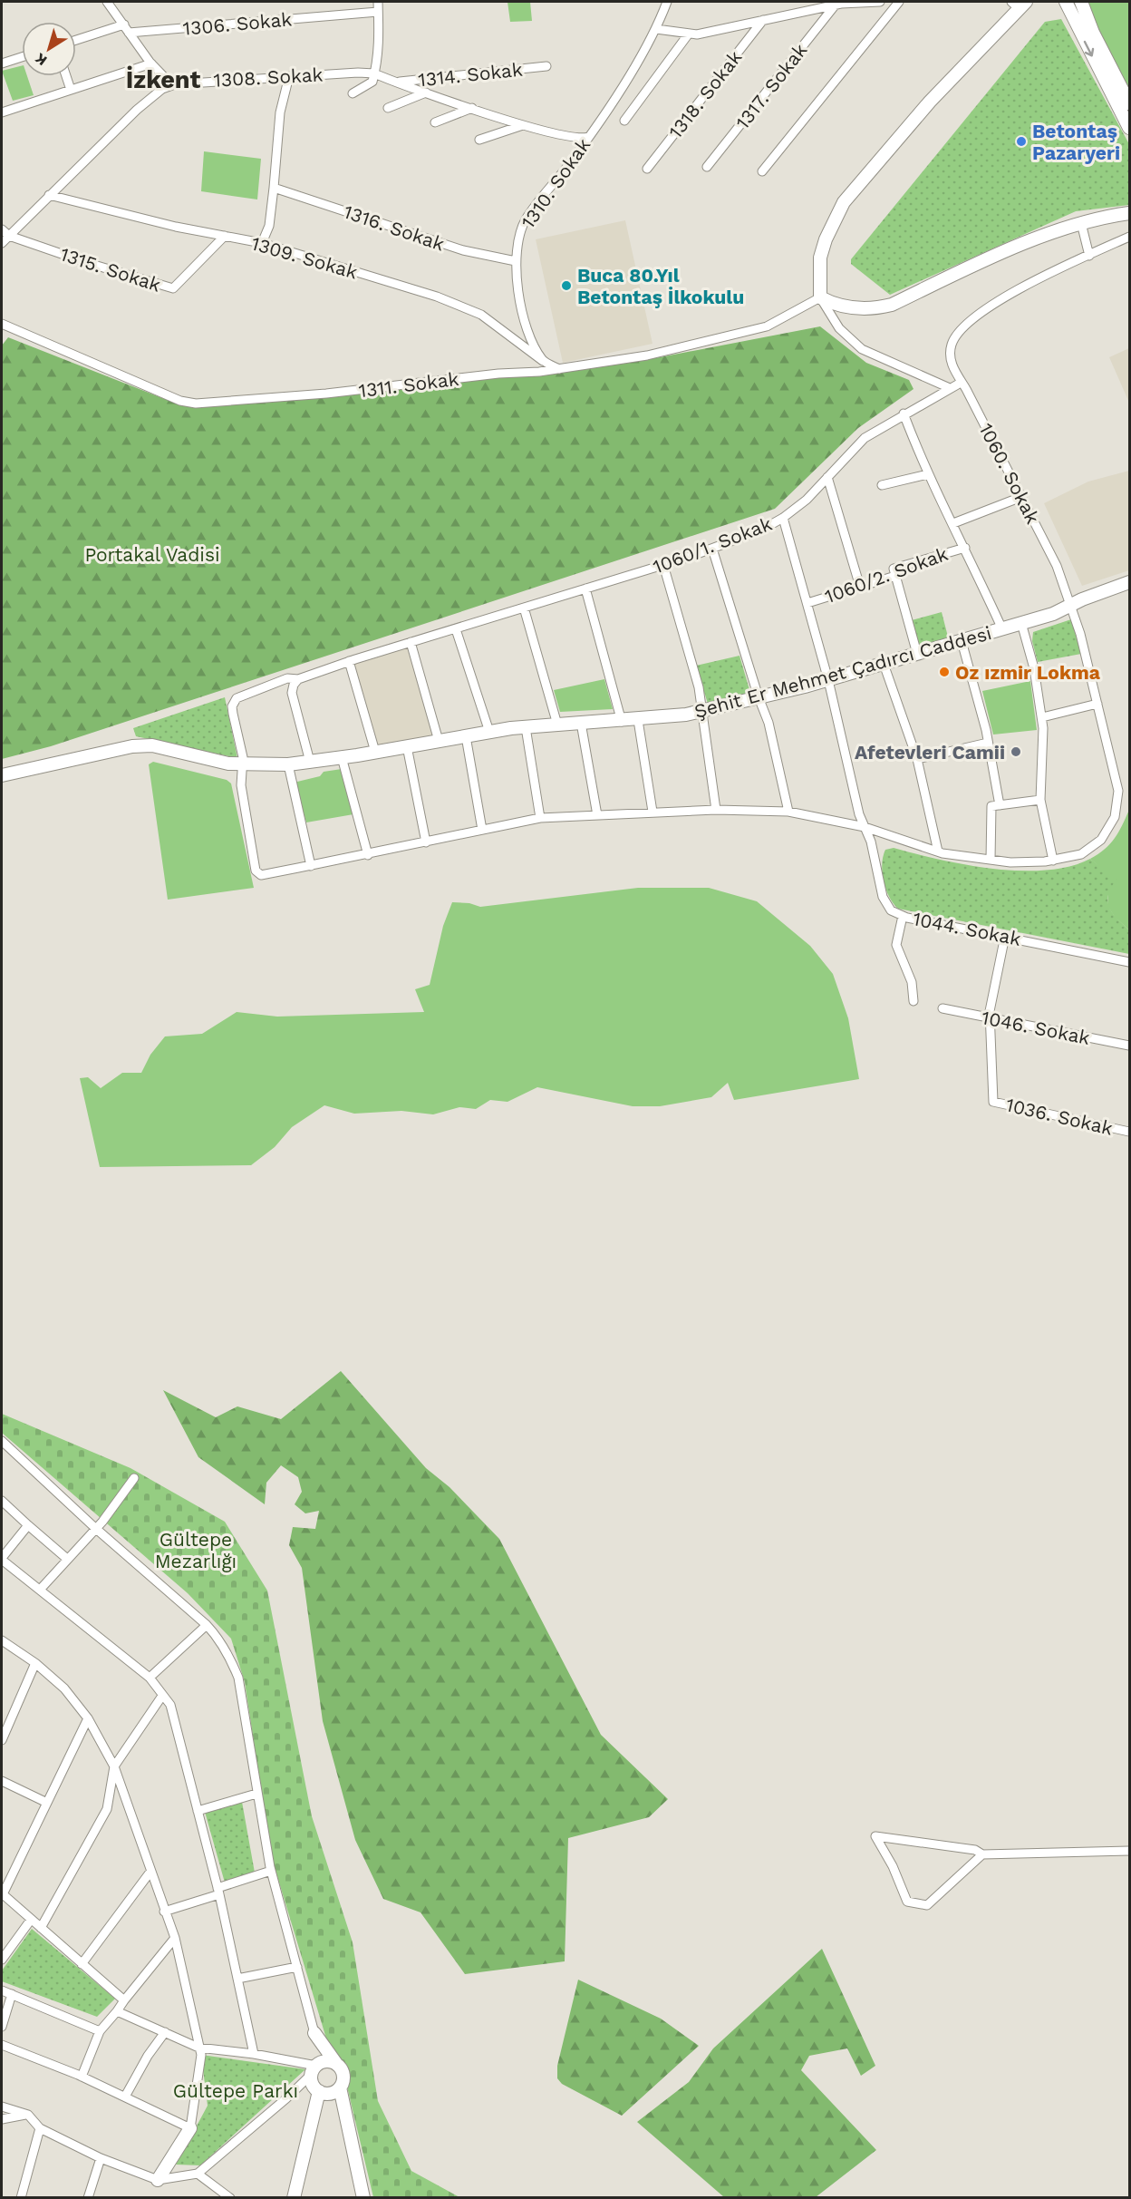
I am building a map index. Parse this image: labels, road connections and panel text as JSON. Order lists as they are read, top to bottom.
{
  "streets": {
    "main road": ["Şehit Er Mehmet Çadırcı Caddesi"],
    "street": [
      "1306. Sokak",
      "1314. Sokak",
      "1308. Sokak",
      "1317. Sokak",
      "1318. Sokak",
      "1310. Sokak",
      "1316. Sokak",
      "1309. Sokak",
      "1315. Sokak",
      "1311. Sokak",
      "1060. Sokak",
      "1060/1. Sokak",
      "1060/2. Sokak",
      "1044. Sokak",
      "1046. Sokak",
      "1036. Sokak"
    ]
  },
  "crossings": [
    ["1314. Sokak", "1308. Sokak"],
    ["1308. Sokak", "1310. Sokak"],
    ["1308. Sokak", "1309. Sokak"],
    ["1308. Sokak", "1315. Sokak"],
    ["1310. Sokak", "1316. Sokak"],
    ["1310. Sokak", "1309. Sokak"],
    ["1309. Sokak", "1315. Sokak"],
    ["1060. Sokak", "1060/1. Sokak"],
    ["1060. Sokak", "1060/2. Sokak"],
    ["1060. Sokak", "Şehit Er Mehmet Çadırcı Caddesi"],
    ["1060. Sokak", "1044. Sokak"],
    ["1060/1. Sokak", "Şehit Er Mehmet Çadırcı Caddesi"],
    ["1060/1. Sokak", "1044. Sokak"],
    ["1060/2. Sokak", "1044. Sokak"],
    ["Şehit Er Mehmet Çadırcı Caddesi", "1044. Sokak"],
    ["1044. Sokak", "1036. Sokak"],
    ["1046. Sokak", "1036. Sokak"]
  ],
  "districts": ["İzkent"],
  "parks": ["Portakal Vadisi", "Gültepe Mezarlığı", "Gültepe Parkı"],
  "places": [
    "Betontaş Pazaryeri",
    "Buca 80.Yıl Betontaş İlkokulu",
    "Oz ızmir Lokma",
    "Afetevleri Camii"
  ],
  "north": "bottom left"
}
